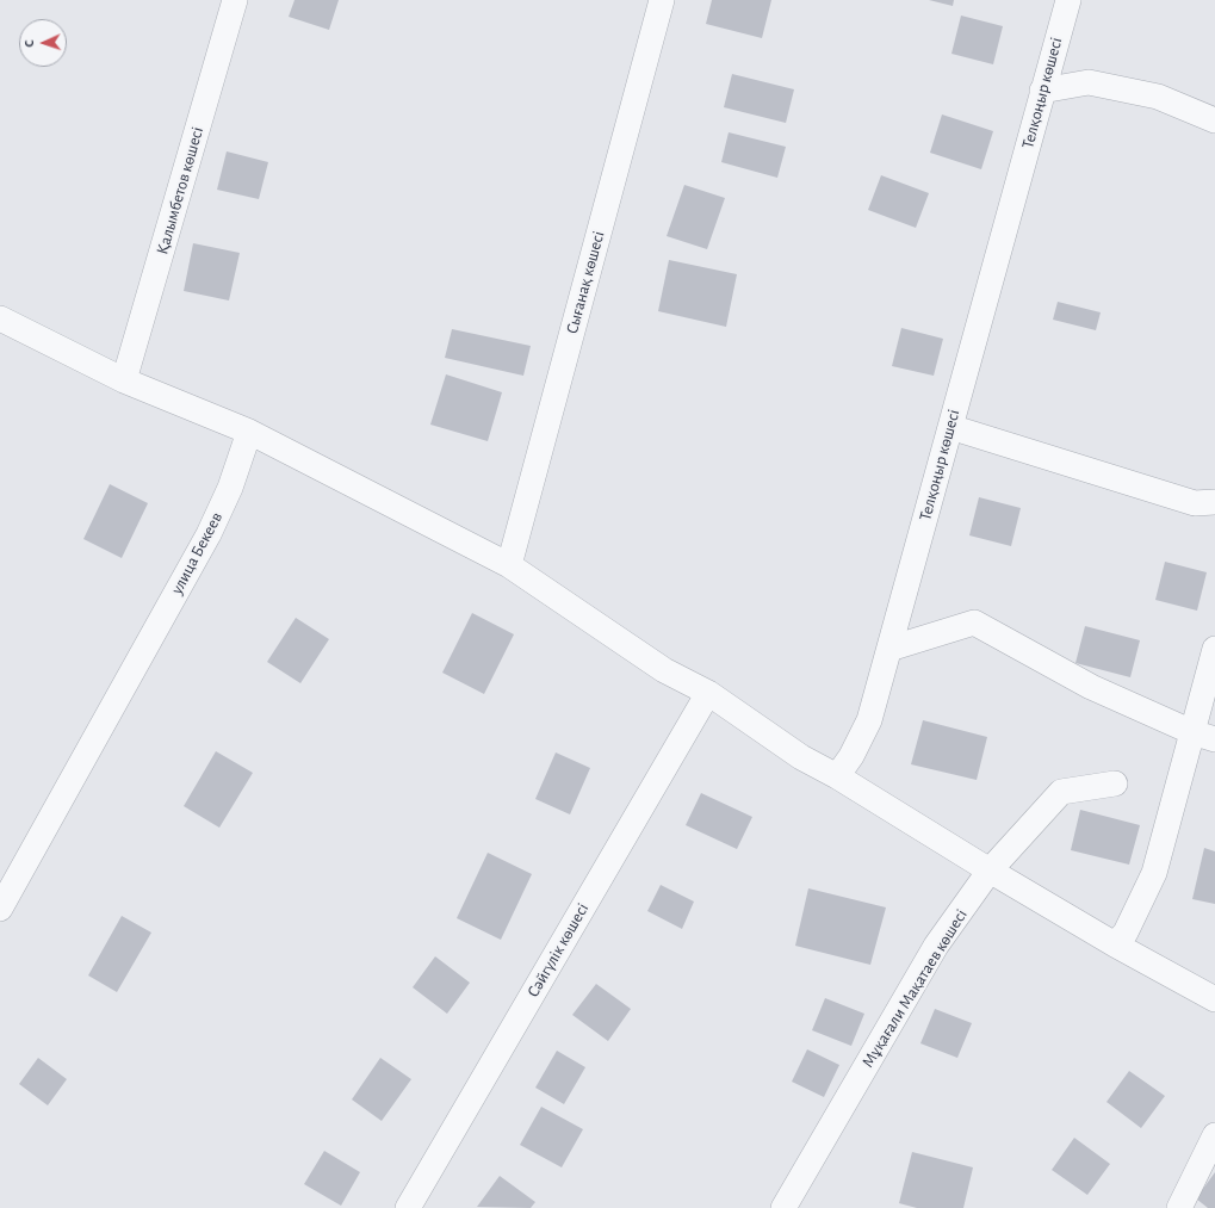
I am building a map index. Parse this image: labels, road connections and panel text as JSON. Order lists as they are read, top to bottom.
{
  "streets": {
    "street": [
      "Телқоңыр көшесі",
      "Қалымбетов көшесі",
      "Сығанақ көшесі",
      "улица Бекеев",
      "Сәйгүлік көшесі",
      "Мұқағали Мақатаев көшесі"
    ]
  },
  "north": "left"
}
